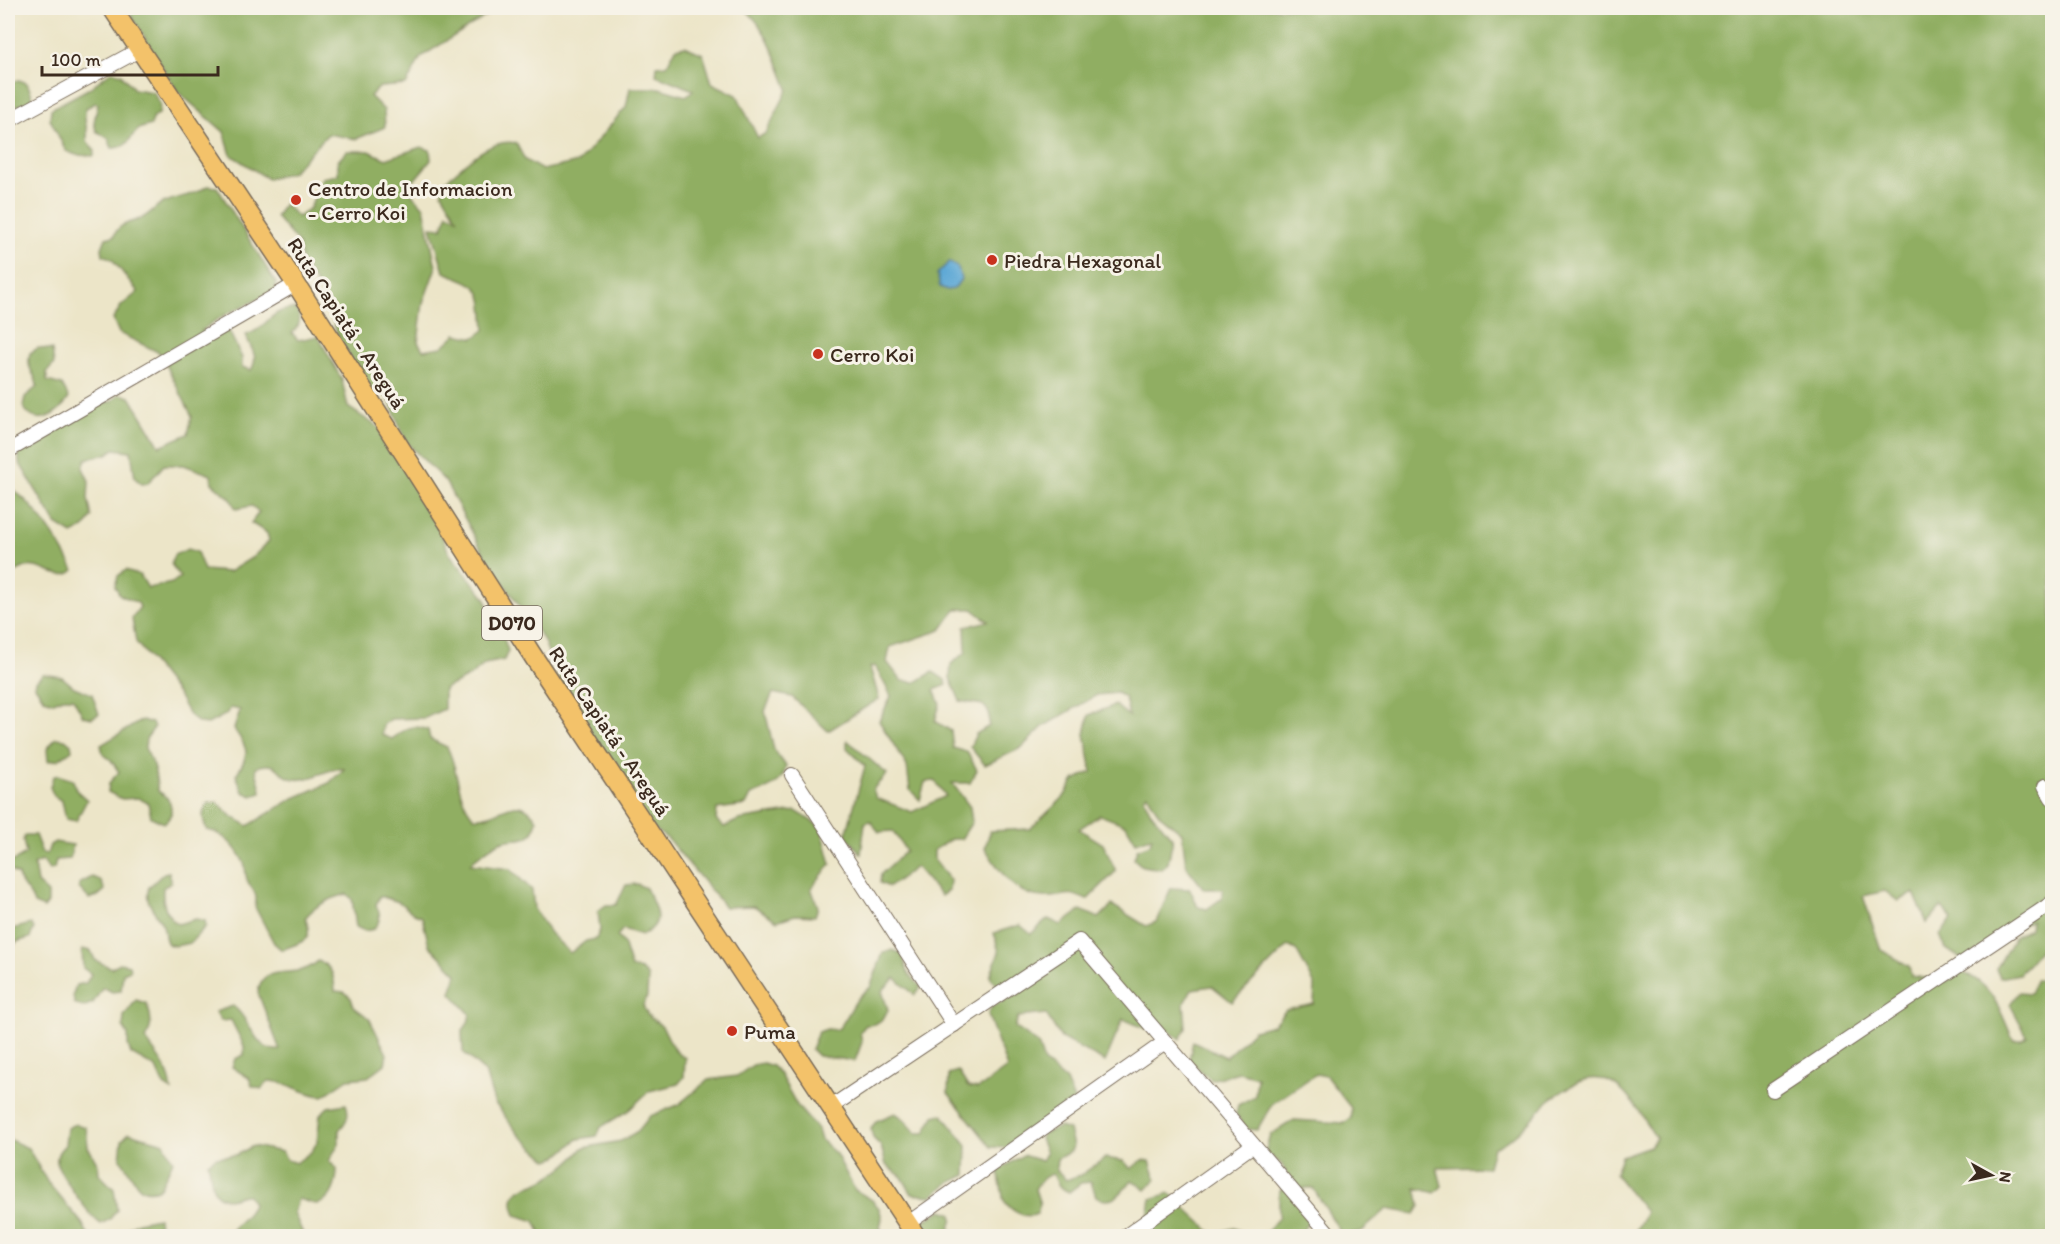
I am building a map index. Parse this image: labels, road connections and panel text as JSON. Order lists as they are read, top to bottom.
{
  "streets": {
    "main road": ["Ruta Capiatá - Areguá", "D070"]
  },
  "places": [
    "Centro de Informacion - Cerro Koi",
    "Piedra Hexagonal",
    "Cerro Koi",
    "Puma"
  ],
  "scale_bar": "100 m",
  "north": "right"
}
